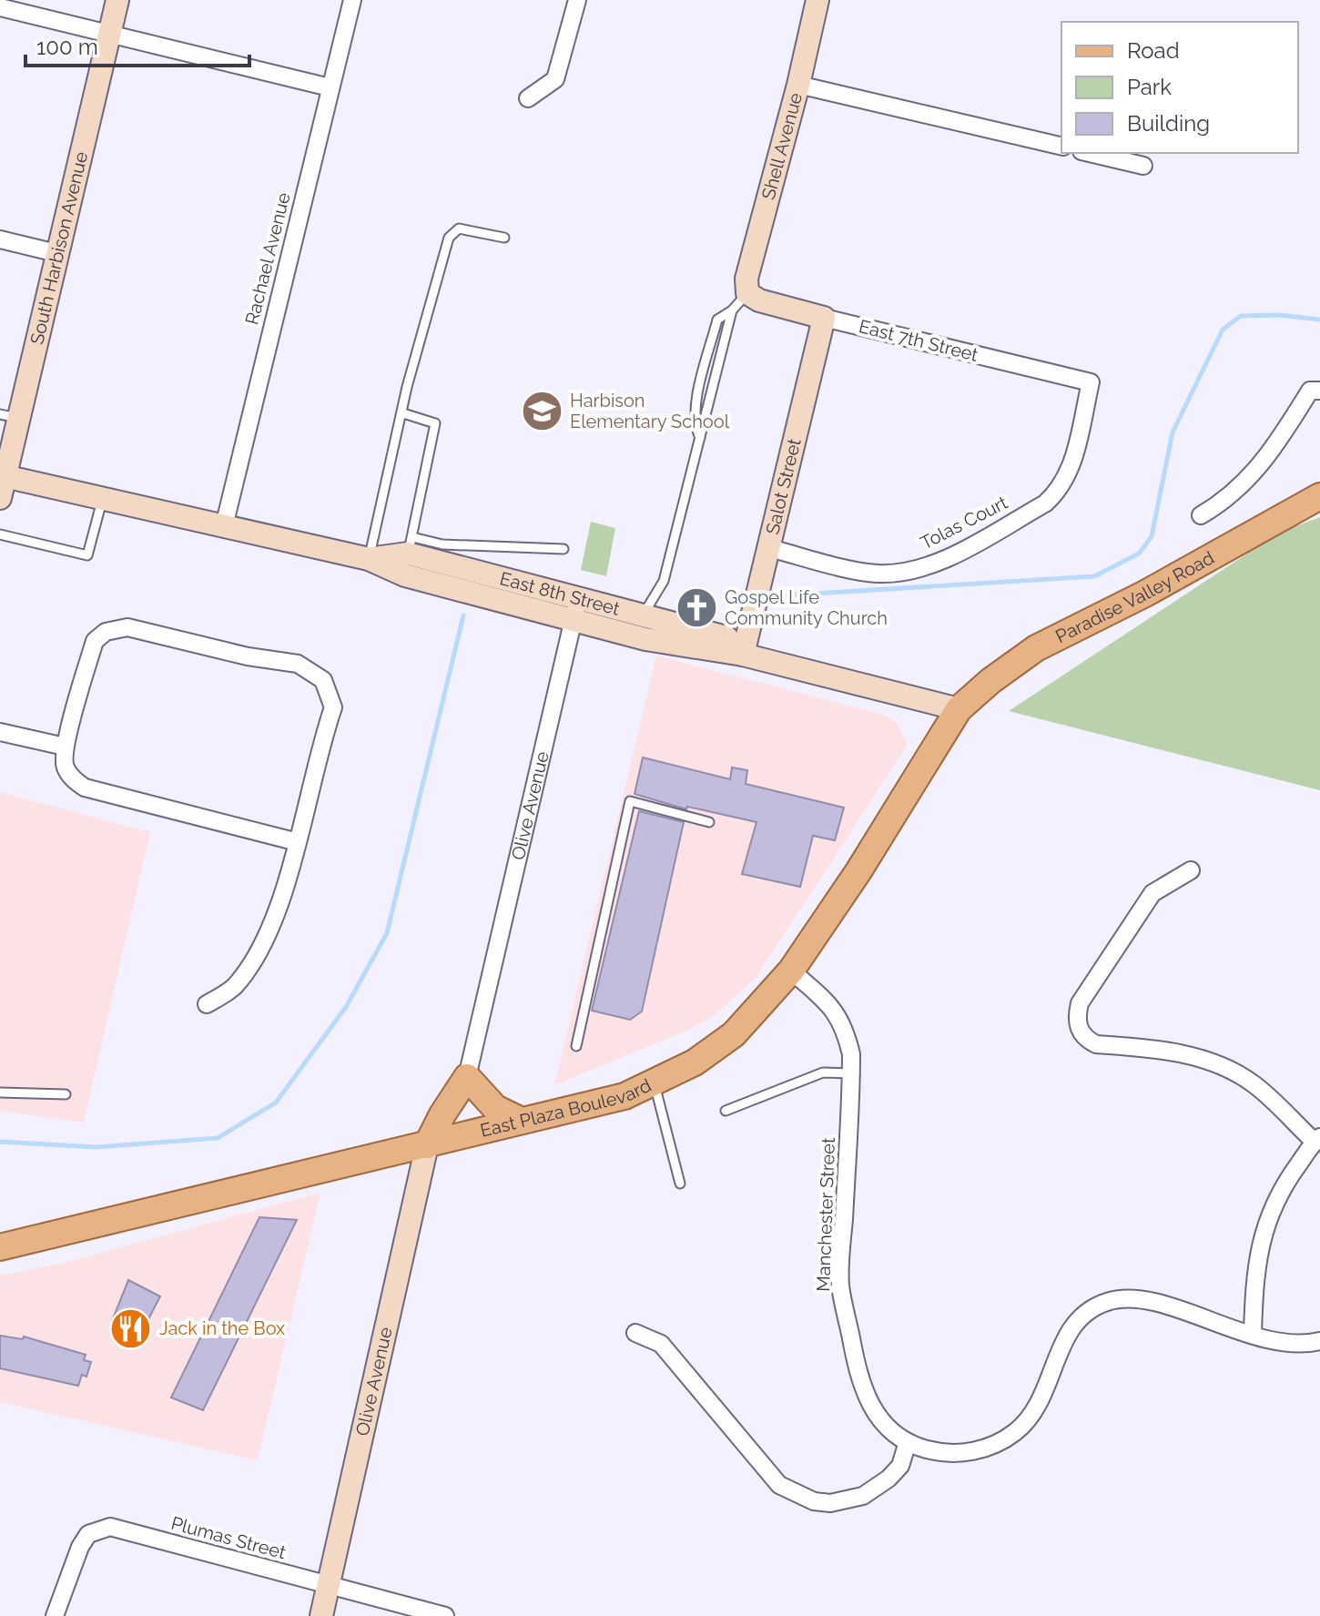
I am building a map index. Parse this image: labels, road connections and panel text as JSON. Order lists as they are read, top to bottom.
{
  "streets": {
    "main road": ["Paradise Valley Road", "East Plaza Boulevard"],
    "street": [
      "Shell Avenue",
      "South Harbison Avenue",
      "Rachael Avenue",
      "East 7th Street",
      "Salot Street",
      "Tolas Court",
      "East 8th Street",
      "Olive Avenue",
      "Manchester Street",
      "Plumas Street"
    ]
  },
  "crossings": [
    ["Shell Avenue", "East 7th Street"],
    ["South Harbison Avenue", "East 8th Street"],
    ["Rachael Avenue", "East 8th Street"],
    ["East 7th Street", "Salot Street"],
    ["East 7th Street", "Tolas Court"],
    ["Salot Street", "Tolas Court"],
    ["Salot Street", "East 8th Street"],
    ["East 8th Street", "Paradise Valley Road"],
    ["East 8th Street", "Olive Avenue"],
    ["East 8th Street", "East Plaza Boulevard"],
    ["Paradise Valley Road", "East Plaza Boulevard"],
    ["Olive Avenue", "East Plaza Boulevard"],
    ["Olive Avenue", "Plumas Street"],
    ["East Plaza Boulevard", "Manchester Street"]
  ],
  "places": {
    "school or university": ["Harbison Elementary School"],
    "church": ["Gospel Life Community Church"],
    "restaurant": ["Jack in the Box"]
  },
  "legend": ["Road", "Park", "Building"],
  "scale_bar": "100 m"
}
